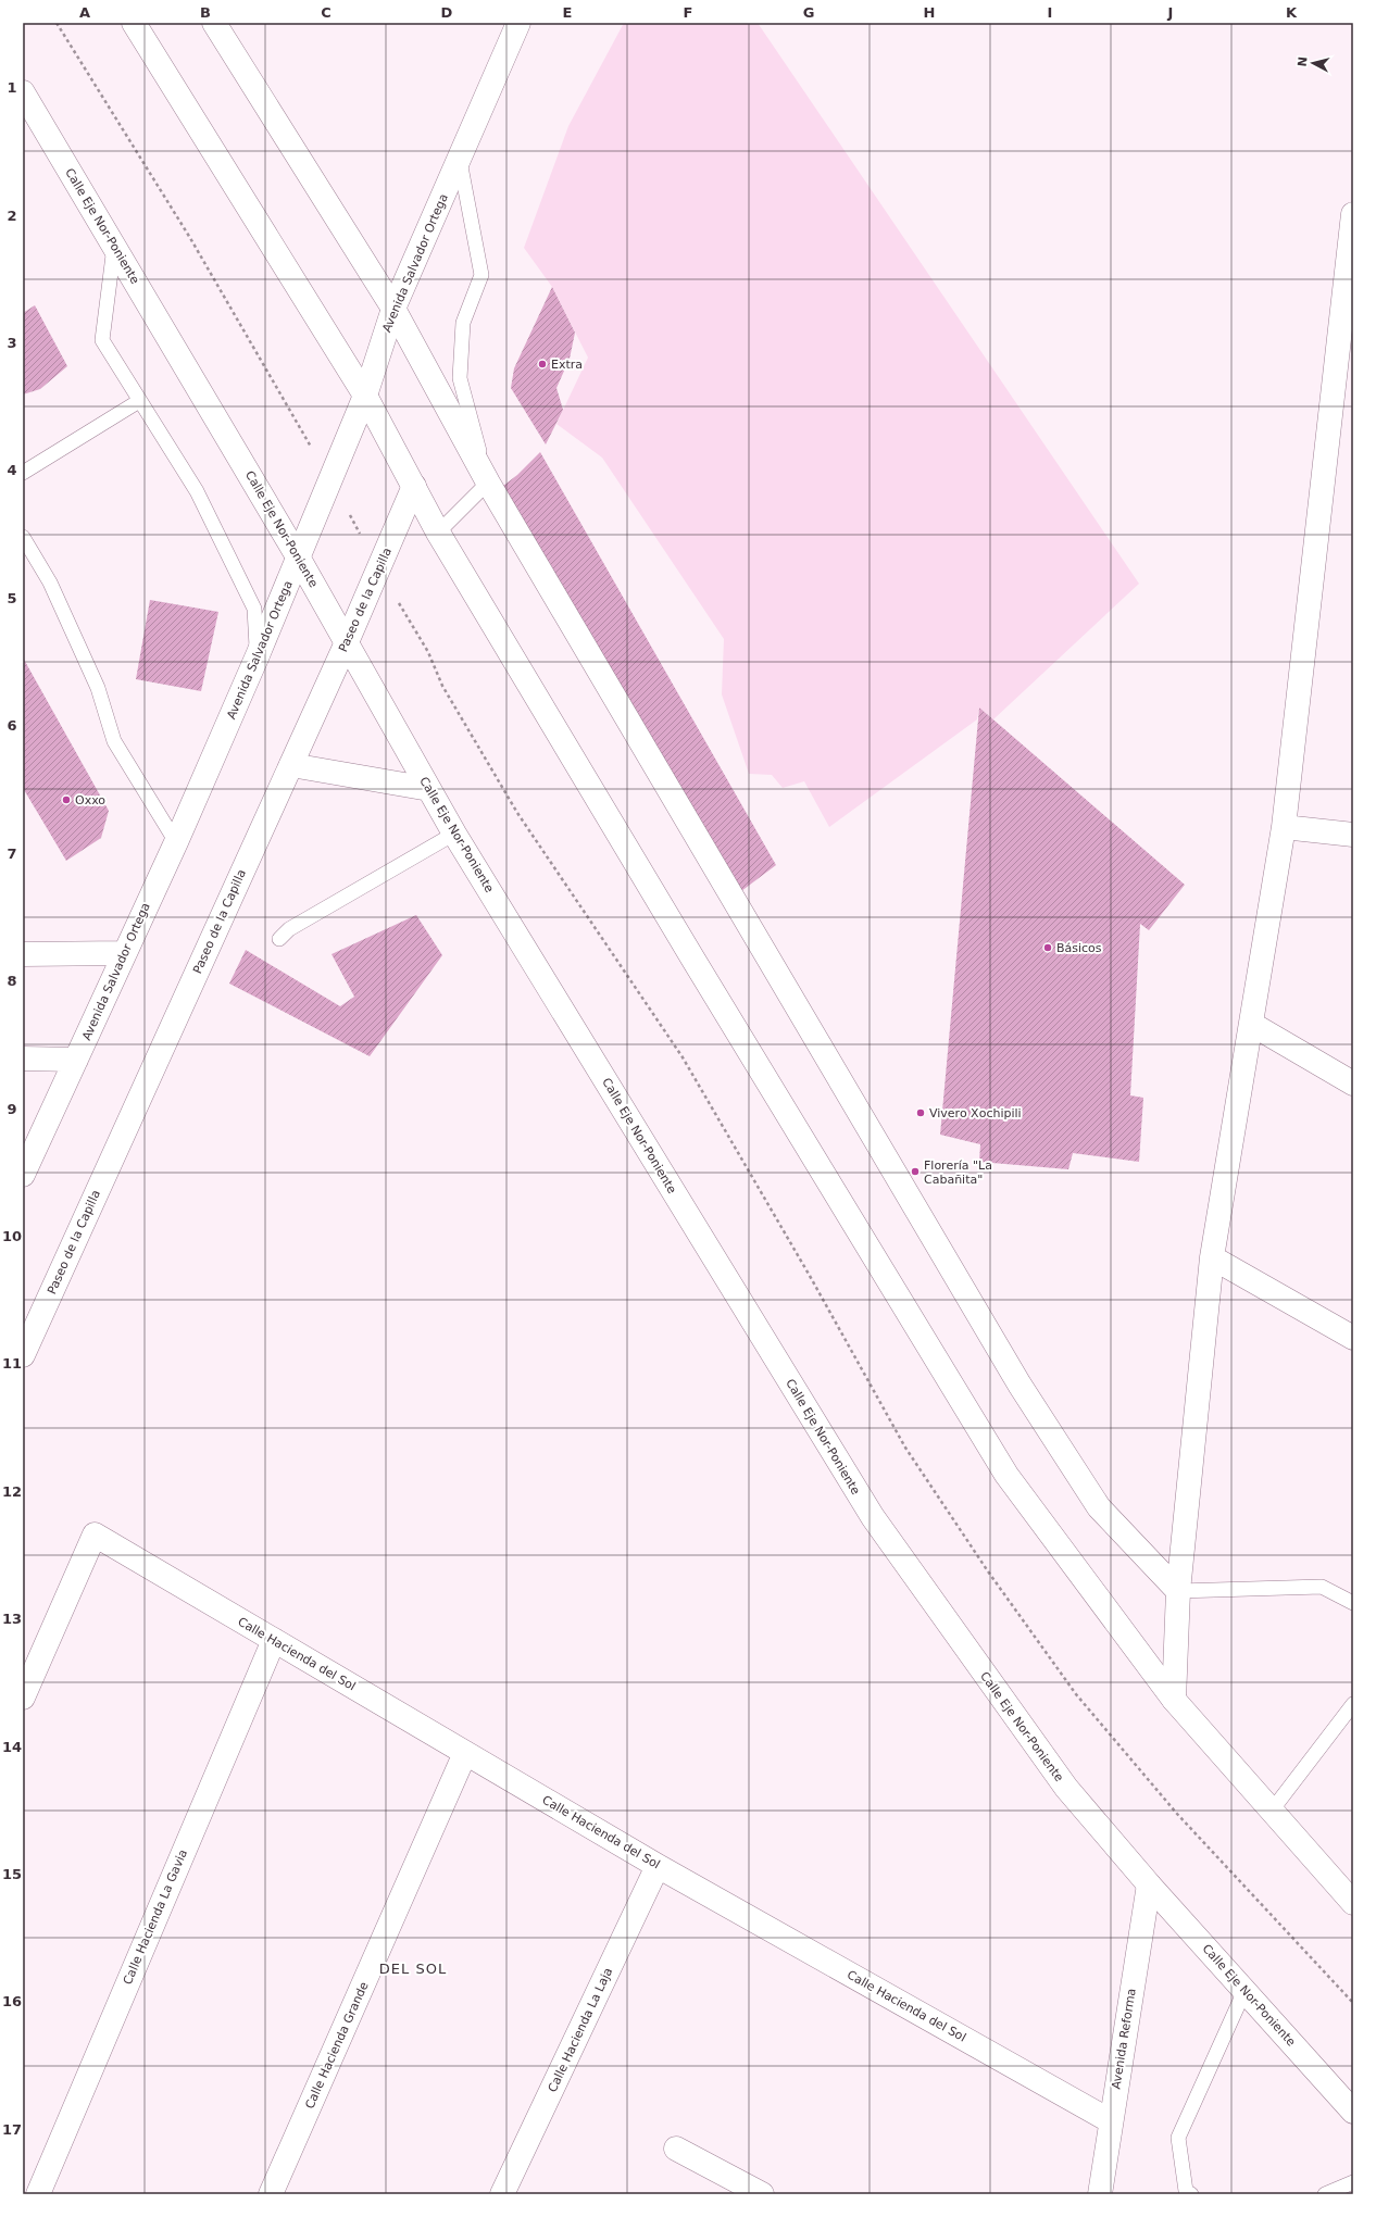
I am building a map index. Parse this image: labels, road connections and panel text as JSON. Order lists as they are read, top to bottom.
{
  "streets": {
    "street": [
      "Calle Eje Nor-Poniente",
      "Avenida Salvador Ortega",
      "Paseo de la Capilla",
      "Calle Hacienda del Sol",
      "Calle Hacienda La Gavia",
      "Calle Hacienda La Laja",
      "Avenida Reforma",
      "Calle Hacienda Grande"
    ]
  },
  "crossings": [
    ["Calle Eje Nor-Poniente", "Avenida Salvador Ortega"],
    ["Calle Eje Nor-Poniente", "Paseo de la Capilla"],
    ["Calle Eje Nor-Poniente", "Avenida Reforma"],
    ["Calle Hacienda del Sol", "Calle Hacienda La Gavia"],
    ["Calle Hacienda del Sol", "Calle Hacienda La Laja"],
    ["Calle Hacienda del Sol", "Avenida Reforma"],
    ["Calle Hacienda del Sol", "Calle Hacienda Grande"]
  ],
  "districts": ["DEL SOL"],
  "places": [
    "Extra",
    "Oxxo",
    "Básicos",
    "Vivero Xochipili",
    "Florería \"La Cabañita\""
  ],
  "north": "left",
  "grid": {
    "columns": [
      "A",
      "B",
      "C",
      "D",
      "E",
      "F",
      "G",
      "H",
      "I",
      "J",
      "K"
    ],
    "rows": [
      "1",
      "2",
      "3",
      "4",
      "5",
      "6",
      "7",
      "8",
      "9",
      "10",
      "11",
      "12",
      "13",
      "14",
      "15",
      "16",
      "17"
    ]
  }
}
